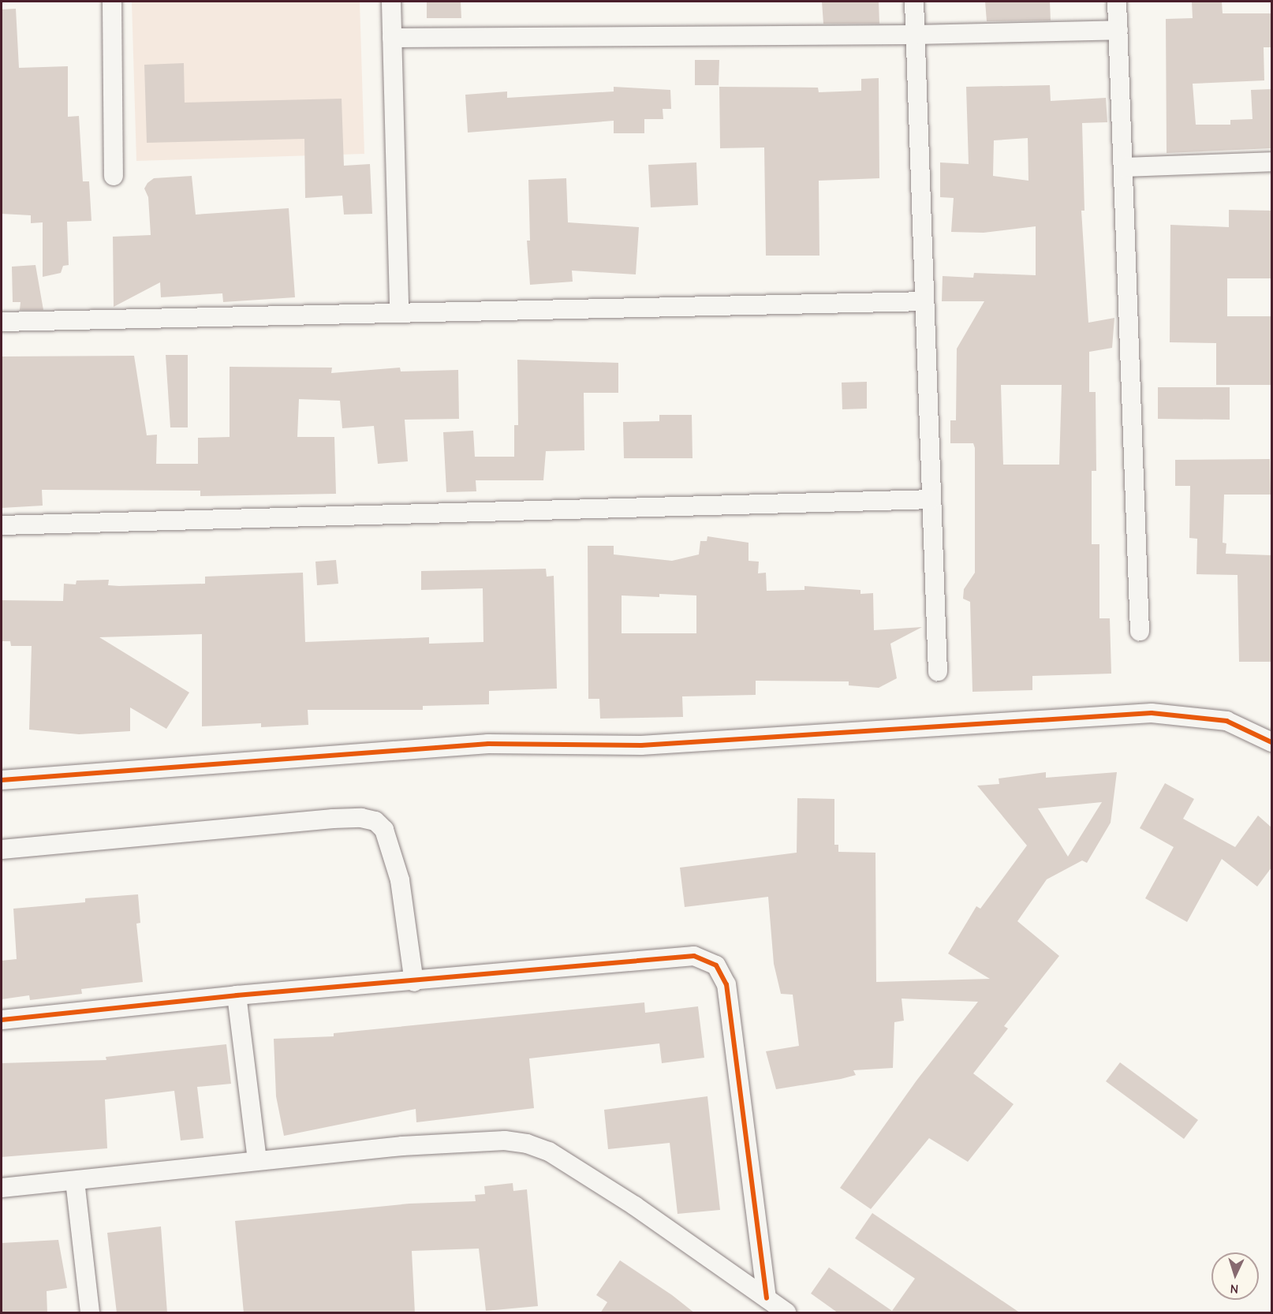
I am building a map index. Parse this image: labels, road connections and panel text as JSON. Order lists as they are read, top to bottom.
{
  "north": "bottom"
}
